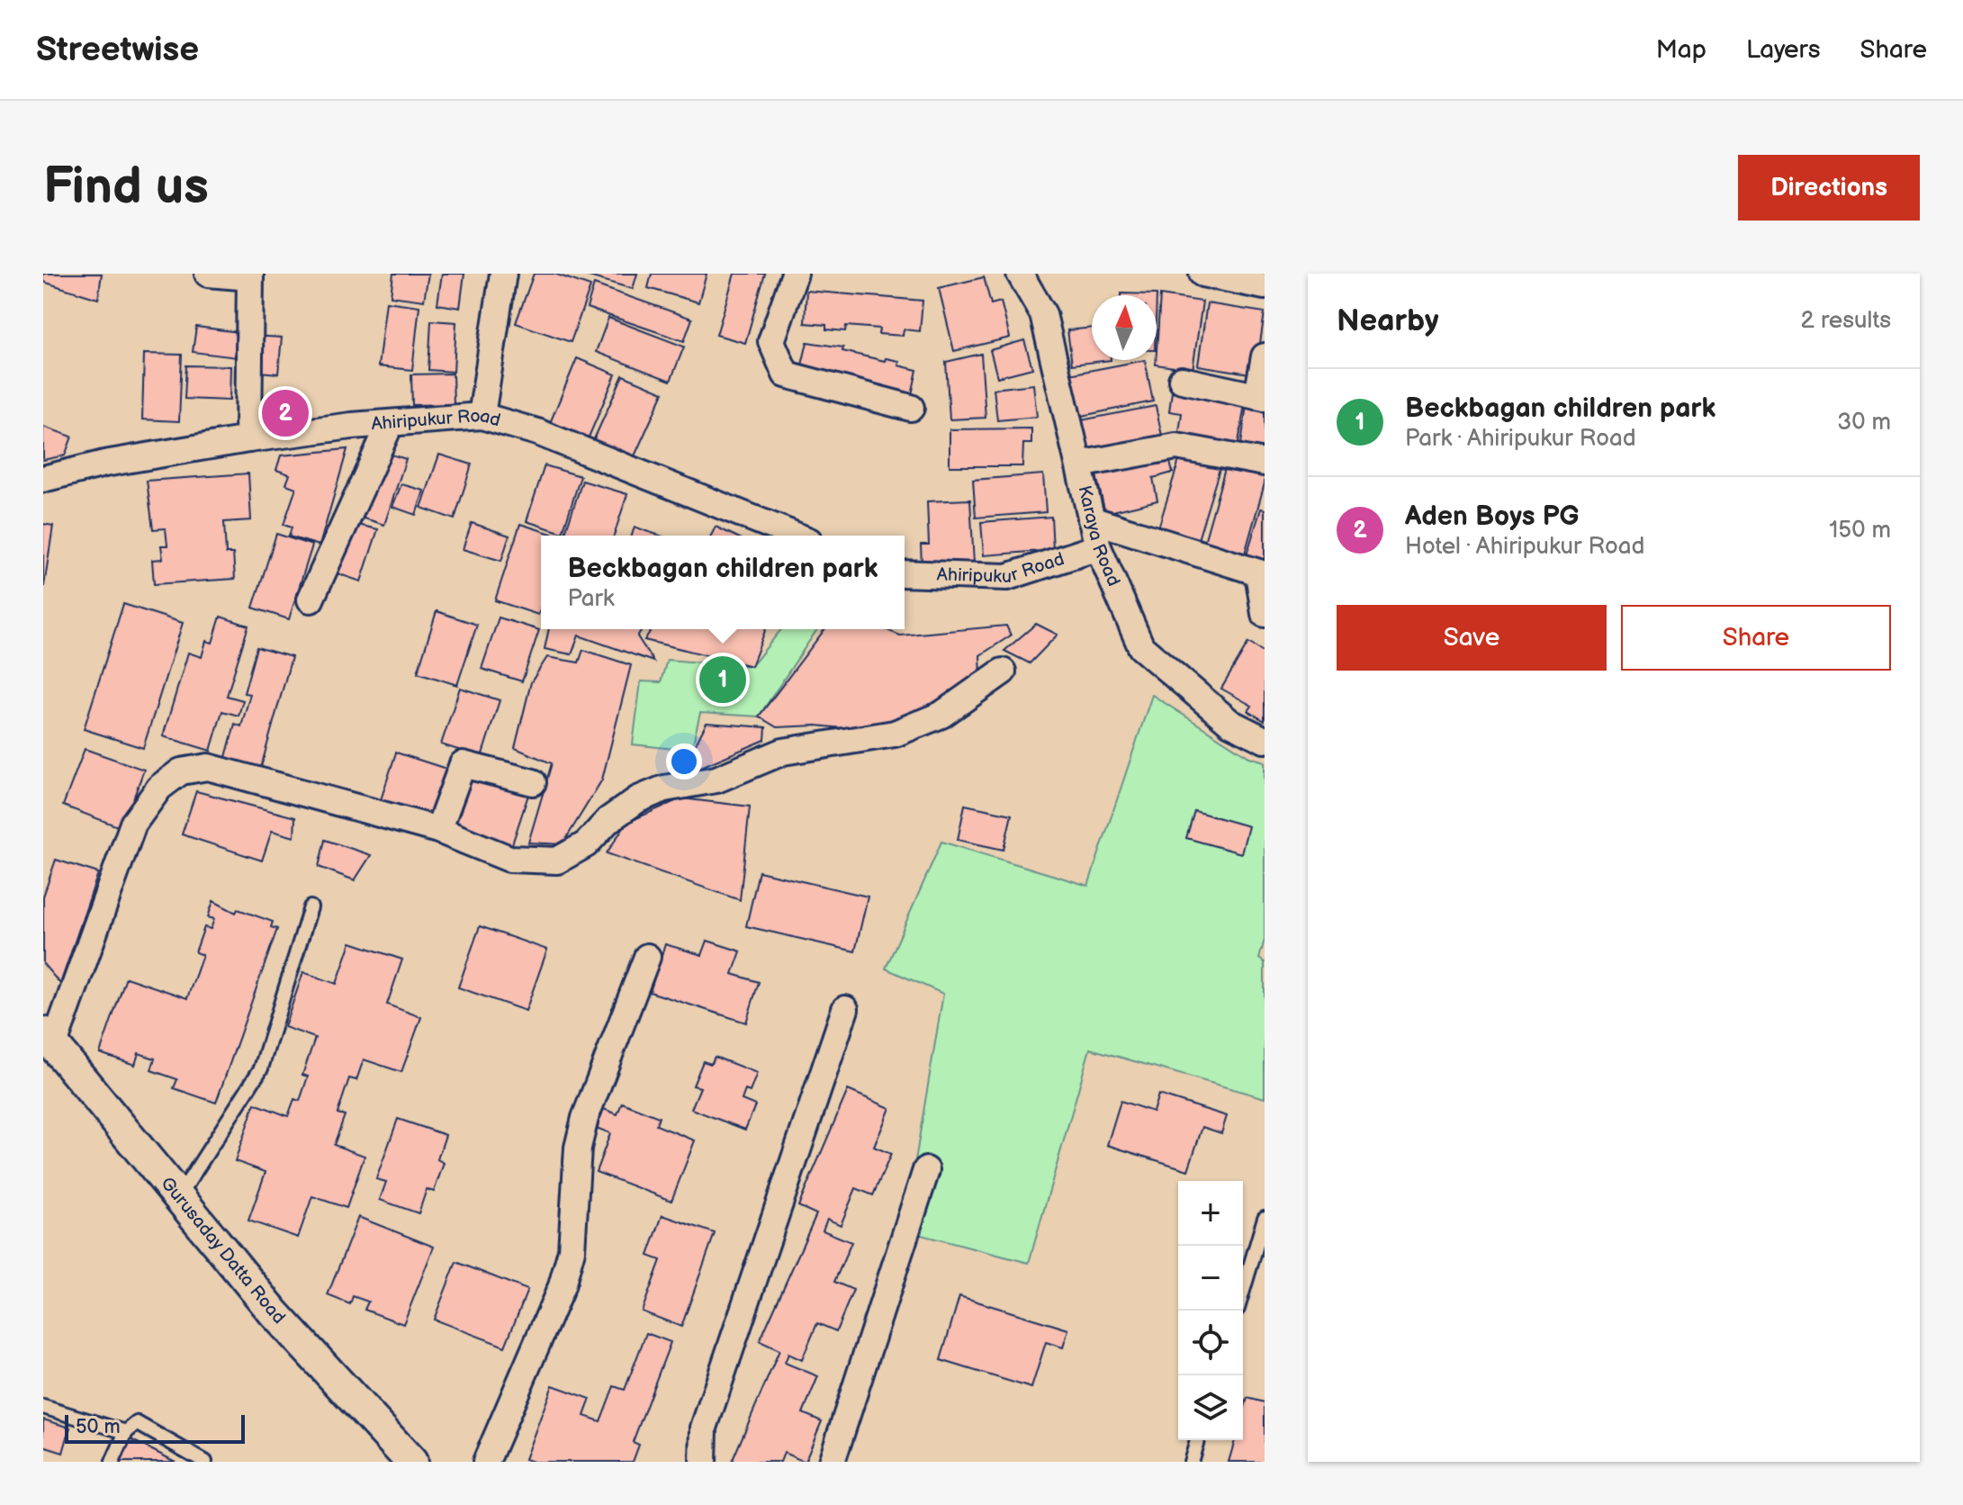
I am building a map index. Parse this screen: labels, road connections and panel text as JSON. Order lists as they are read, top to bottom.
{
  "streets": {
    "street": ["Ahiripukur Road", "Karaya Road", "Gurusaday Datta Road"]
  },
  "crossings": [
    ["Ahiripukur Road", "Karaya Road"]
  ],
  "scale_bar": "50 m",
  "north": "top",
  "page": {
    "header": "Streetwise",
    "nav": ["Map", "Layers", "Share"],
    "buttons": [
      "Directions",
      ["Save", "Share"]
    ],
    "title": "Find us",
    "heading": ["Nearby", "2 results"],
    "list": [
      {
        "mark": "1",
        "name": "Beckbagan children park",
        "note": "Park · Ahiripukur Road",
        "value": "30 m"
      },
      {
        "mark": "2",
        "name": "Aden Boys PG",
        "note": "Hotel · Ahiripukur Road",
        "value": "150 m"
      }
    ],
    "pins": ["2", "1"],
    "popup": ["Beckbagan children park", "Park"],
    "map_buttons": ["+", "−"],
    "scale": "50 m"
  }
}
